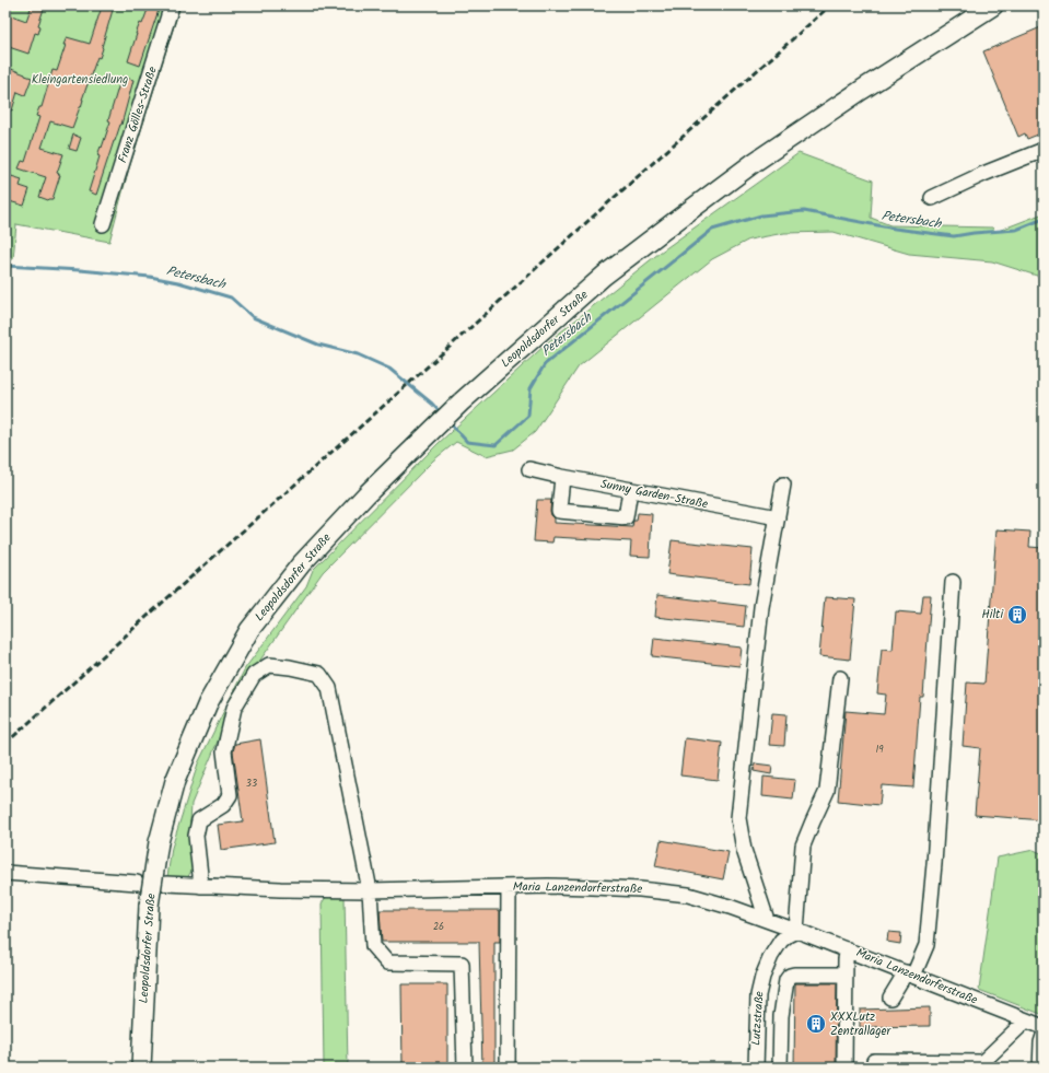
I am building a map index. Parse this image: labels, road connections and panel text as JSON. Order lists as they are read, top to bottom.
{
  "streets": {
    "main road": ["Leopoldsdorfer Straße"],
    "street": [
      "Franz Gölles-Straße",
      "Sunny Garden-Straße",
      "Maria Lanzendorferstraße",
      "Lutzstraße"
    ]
  },
  "crossings": [
    ["Maria Lanzendorferstraße", "Lutzstraße"]
  ],
  "water": ["Petersbach"],
  "parks": ["Kleingartensiedlung"],
  "places": {
    "building": ["Hilti", "XXXLutz Zentrallager"]
  },
  "house_numbers": ["19", "33", "26"]
}
